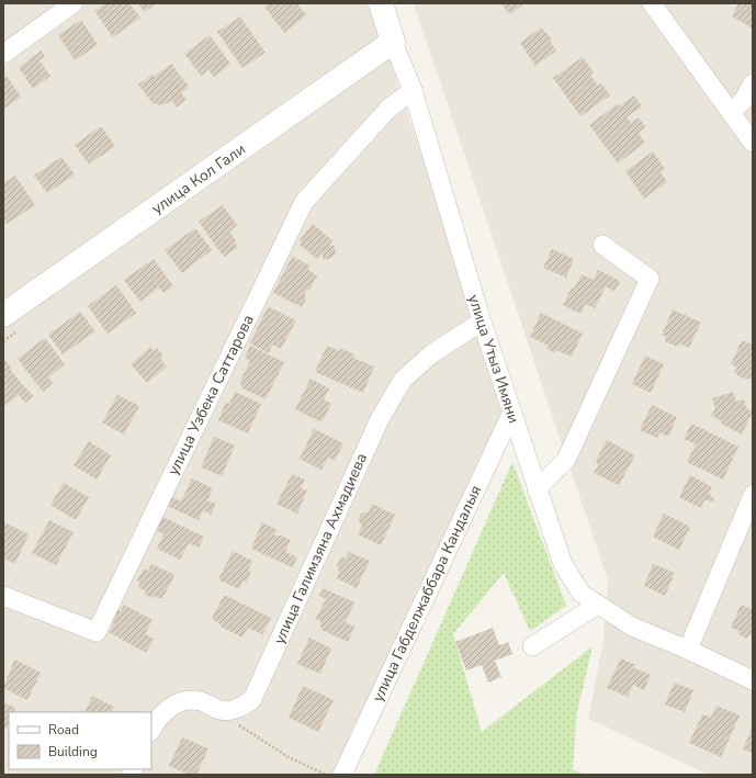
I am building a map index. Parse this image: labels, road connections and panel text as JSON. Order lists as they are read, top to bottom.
{
  "streets": {
    "street": [
      "улица Кол Гали",
      "улица Утыз Имяни",
      "улица Узбека Саттарова",
      "улица Галимзяна Ахмадиева",
      "улица Габделжаббара Кандалыя"
    ]
  },
  "crossings": [
    ["улица Кол Гали", "улица Утыз Имяни"],
    ["улица Утыз Имяни", "улица Узбека Саттарова"],
    ["улица Утыз Имяни", "улица Галимзяна Ахмадиева"],
    ["улица Утыз Имяни", "улица Габделжаббара Кандалыя"]
  ],
  "legend": ["Road", "Building"]
}
